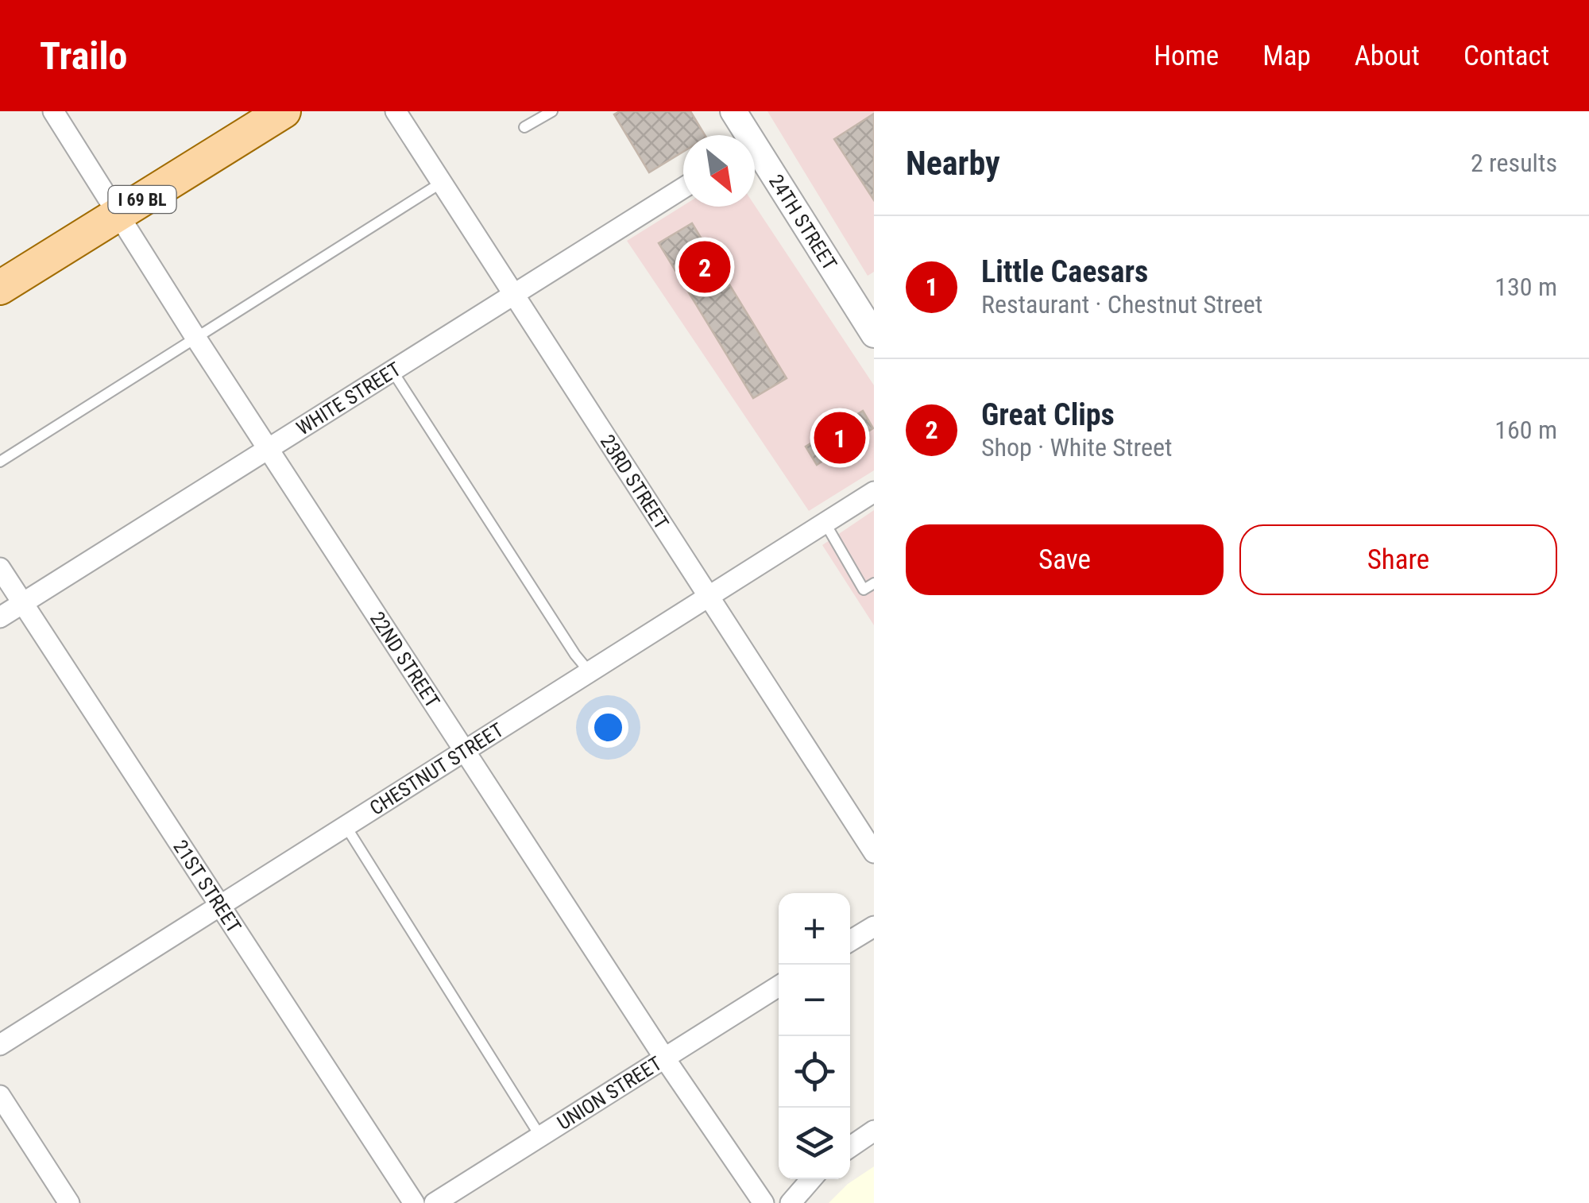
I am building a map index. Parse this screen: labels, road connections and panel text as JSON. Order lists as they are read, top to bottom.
{
  "streets": {
    "main road": ["I 69 BL"],
    "street": [
      "24TH STREET",
      "WHITE STREET",
      "23RD STREET",
      "22ND STREET",
      "CHESTNUT STREET",
      "21ST STREET",
      "UNION STREET"
    ]
  },
  "crossings": [
    ["I 69 BL", "22ND STREET"],
    ["WHITE STREET", "23RD STREET"],
    ["WHITE STREET", "22ND STREET"],
    ["WHITE STREET", "21ST STREET"],
    ["23RD STREET", "CHESTNUT STREET"],
    ["22ND STREET", "CHESTNUT STREET"],
    ["22ND STREET", "UNION STREET"],
    ["CHESTNUT STREET", "21ST STREET"]
  ],
  "north": "bottom right",
  "page": {
    "header": "Trailo",
    "nav": [
      "Home",
      "Map",
      "About",
      "Contact"
    ],
    "heading": ["Nearby", "2 results"],
    "list": [
      {
        "mark": "1",
        "name": "Little Caesars",
        "note": "Restaurant · Chestnut Street",
        "value": "130 m"
      },
      {
        "mark": "2",
        "name": "Great Clips",
        "note": "Shop · White Street",
        "value": "160 m"
      }
    ],
    "pins": ["2", "1"],
    "buttons": ["Save", "Share"],
    "map_buttons": ["+", "−"]
  }
}
